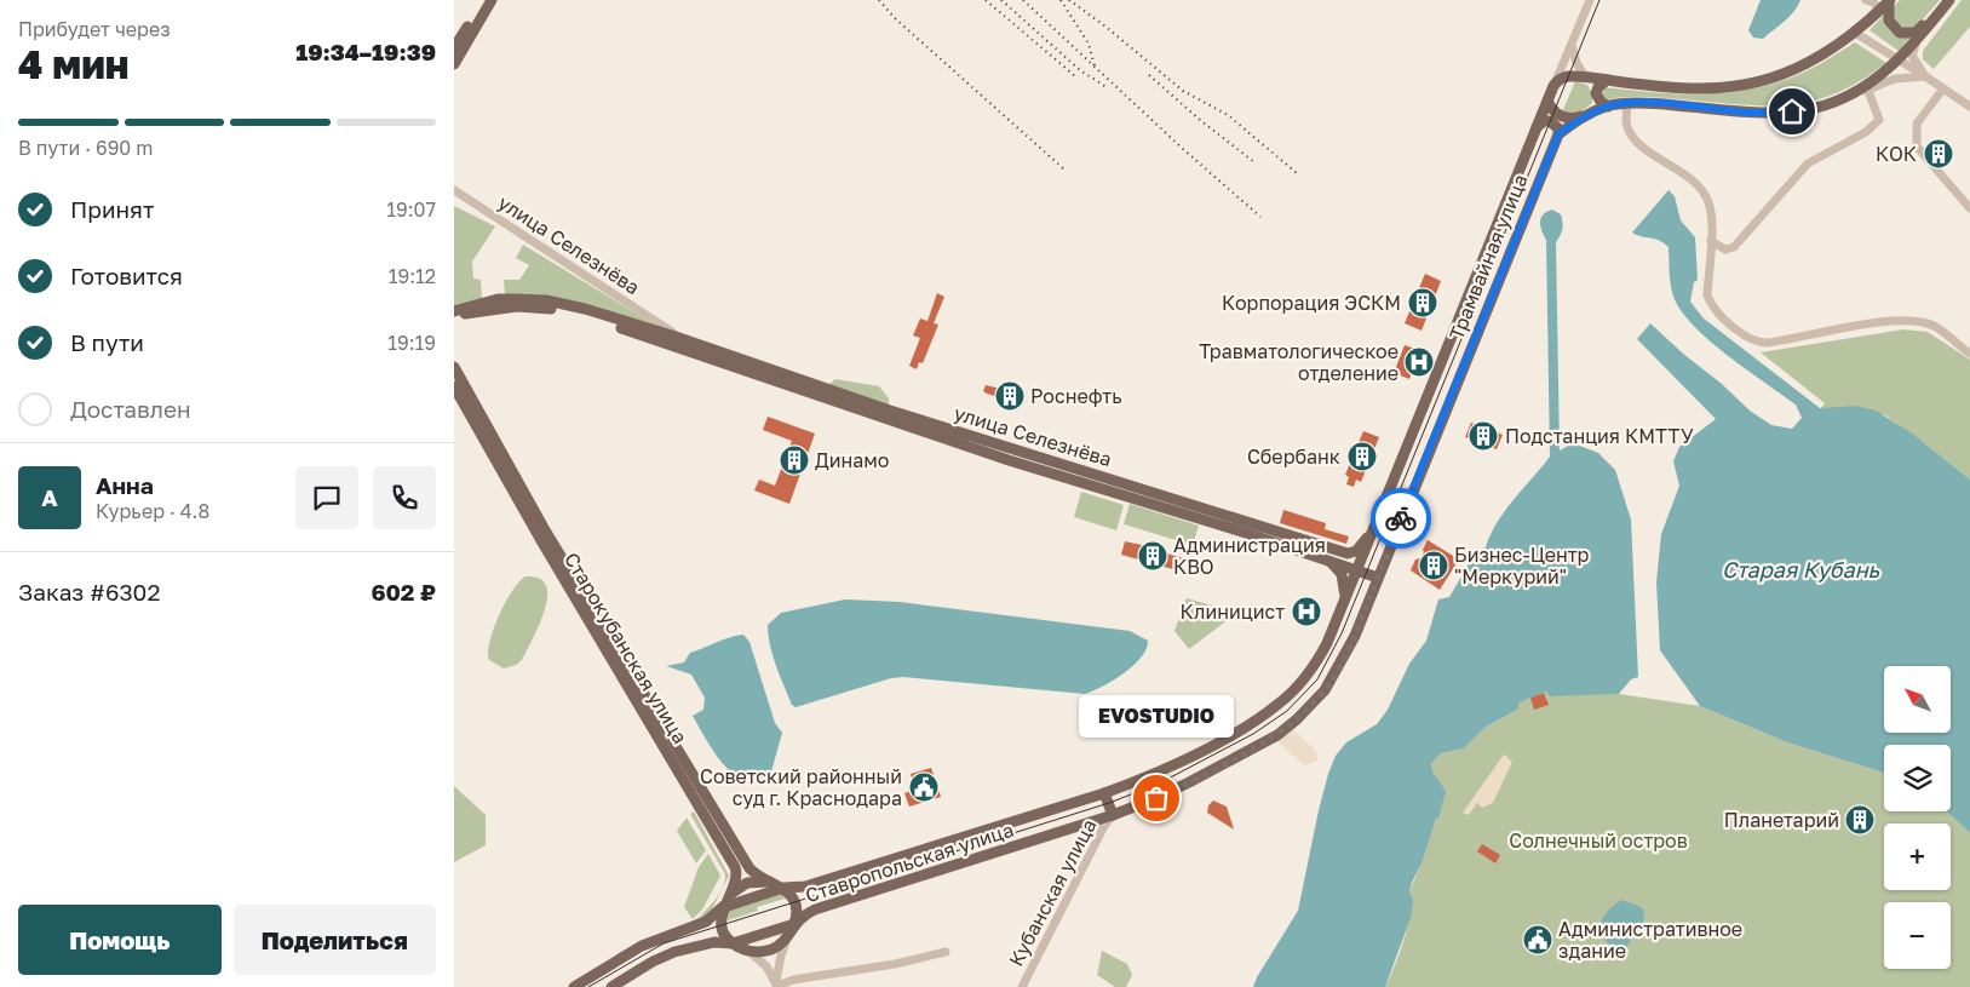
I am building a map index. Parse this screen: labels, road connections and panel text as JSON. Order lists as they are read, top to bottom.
{
  "streets": {
    "main road": [
      "улица Селезнёва",
      "Трамвайная улица",
      "Старокубанская улица",
      "Ставропольская улица"
    ],
    "street": ["Кубанская улица"]
  },
  "crossings": [
    ["улица Селезнёва", "Трамвайная улица"],
    ["Трамвайная улица", "Ставропольская улица"],
    ["Старокубанская улица", "Ставропольская улица"],
    ["Ставропольская улица", "Кубанская улица"]
  ],
  "water": ["Старая Кубань"],
  "parks": ["Солнечный остров"],
  "places": {
    "building": [
      "КОК",
      "Корпорация ЭСКМ",
      "Роснефть",
      "Подстанция КМТТУ",
      "Сбербанк",
      "Динамо",
      "Администрация КВО",
      "Бизнес-Центр \"Меркурий\"",
      "Планетарий"
    ],
    "hospital": ["Травматологическое отделение", "Клиницист"],
    "public building": ["Советский районный суд г. Краснодара", "Административное здание"],
    "other": ["EVOSTUDIO"]
  },
  "north": "top left",
  "page": {
    "heading": ["4 мин", "Прибудет через", "19:34–19:39"],
    "panel": [
      "Анна",
      "Курьер · 4.8",
      "Заказ #6302",
      "602 ₽"
    ],
    "bar": "В пути · 690 m",
    "list": [
      ["Принят", "19:07"],
      ["Готовится", "19:12"],
      ["В пути", "19:19"],
      "Доставлен"
    ],
    "round": "А",
    "map_buttons": ["+", "−"],
    "bubble": "EVOSTUDIO",
    "buttons": ["Помощь", "Поделиться"]
  }
}
